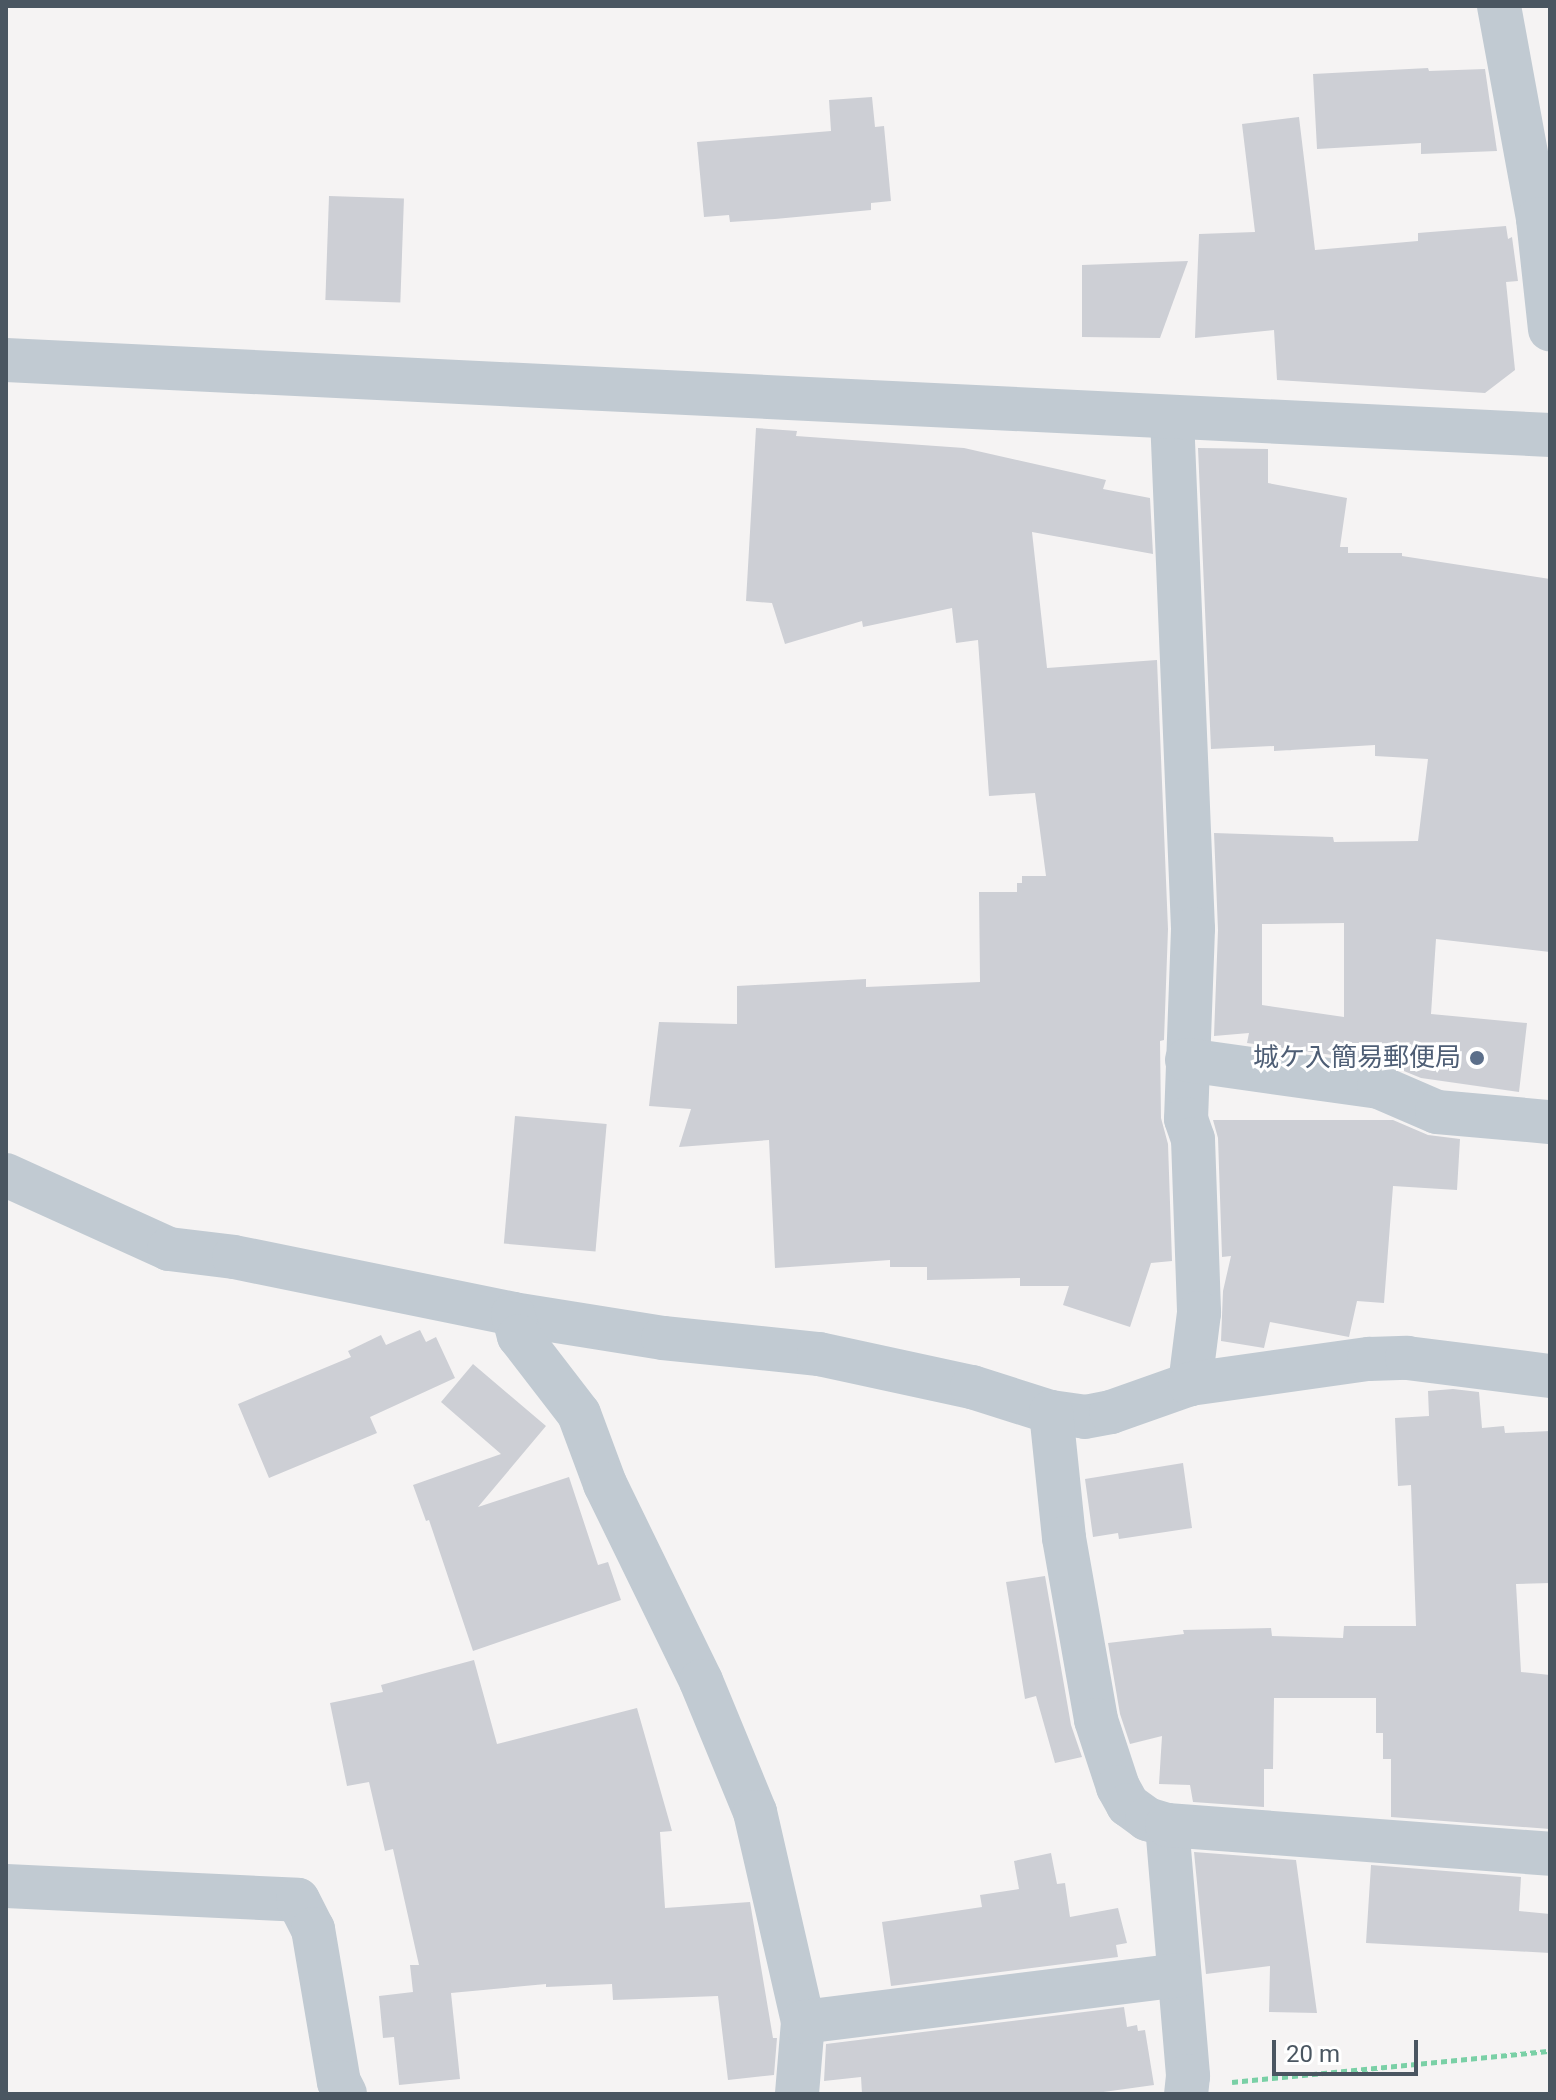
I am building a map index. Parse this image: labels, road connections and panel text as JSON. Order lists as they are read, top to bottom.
{
  "places": ["城ケ入簡易郵便局"],
  "scale_bar": "20 m"
}
